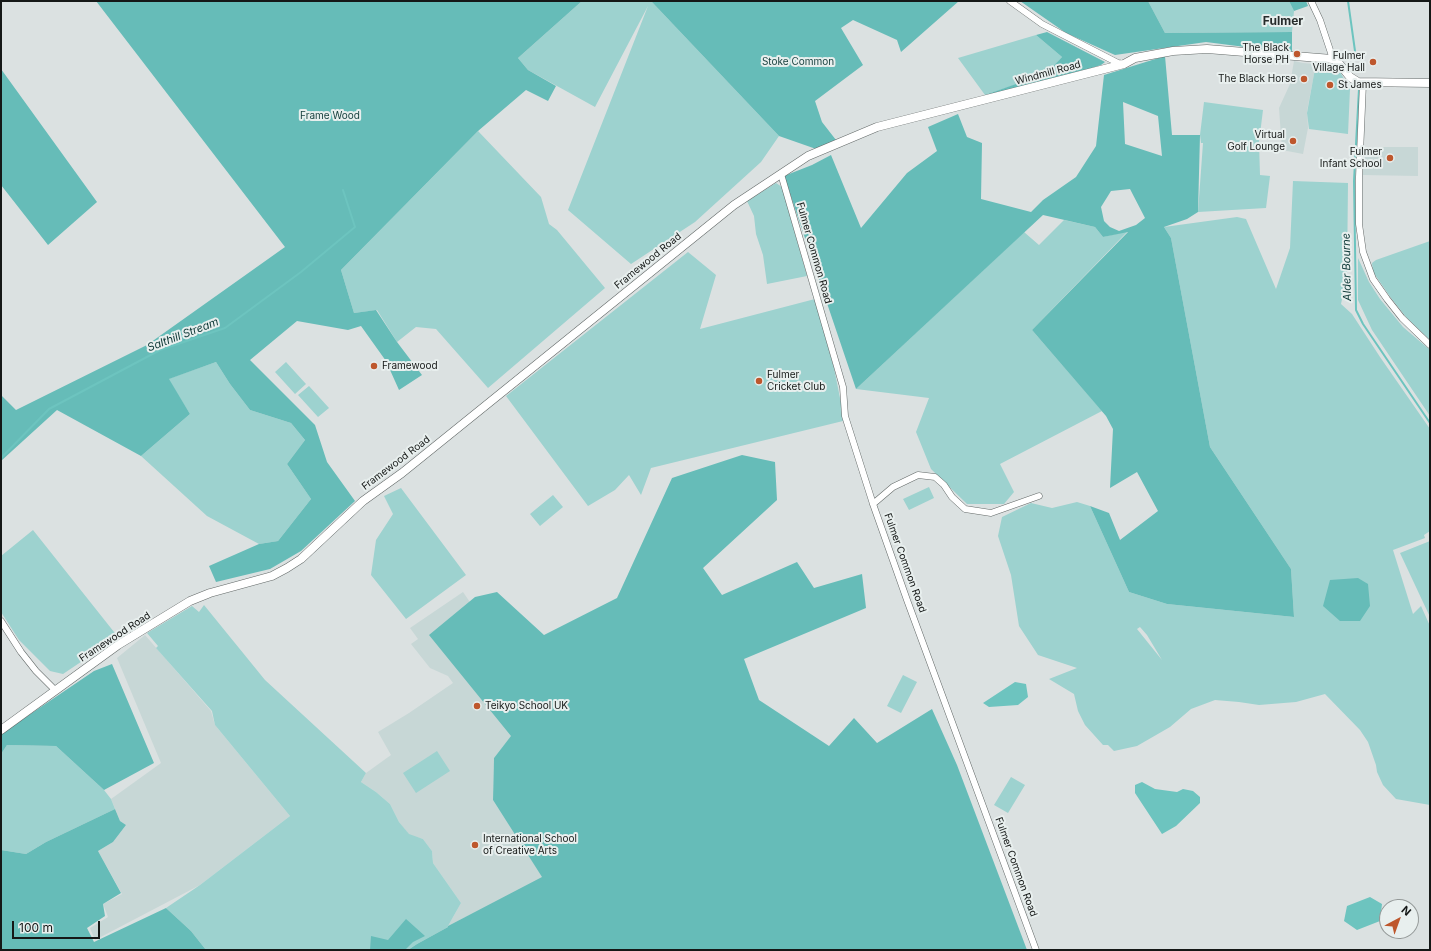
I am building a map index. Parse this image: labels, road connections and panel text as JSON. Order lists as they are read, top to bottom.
{
  "streets": {
    "street": ["Windmill Road", "Fulmer Common Road", "Framewood Road"]
  },
  "crossings": [
    ["Windmill Road", "Fulmer Common Road"],
    ["Windmill Road", "Framewood Road"],
    ["Fulmer Common Road", "Framewood Road"]
  ],
  "districts": ["Fulmer"],
  "water": ["Alder Bourne", "Salthill Stream"],
  "parks": ["Stoke Common", "Frame Wood"],
  "places": [
    "The Black Horse PH",
    "Fulmer Village Hall",
    "The Black Horse",
    "St James",
    "Virtual Golf Lounge",
    "Fulmer Infant School",
    "Framewood",
    "Fulmer Cricket Club",
    "Teikyo School UK",
    "International School of Creative Arts"
  ],
  "scale_bar": "100 m",
  "north": "top right"
}
